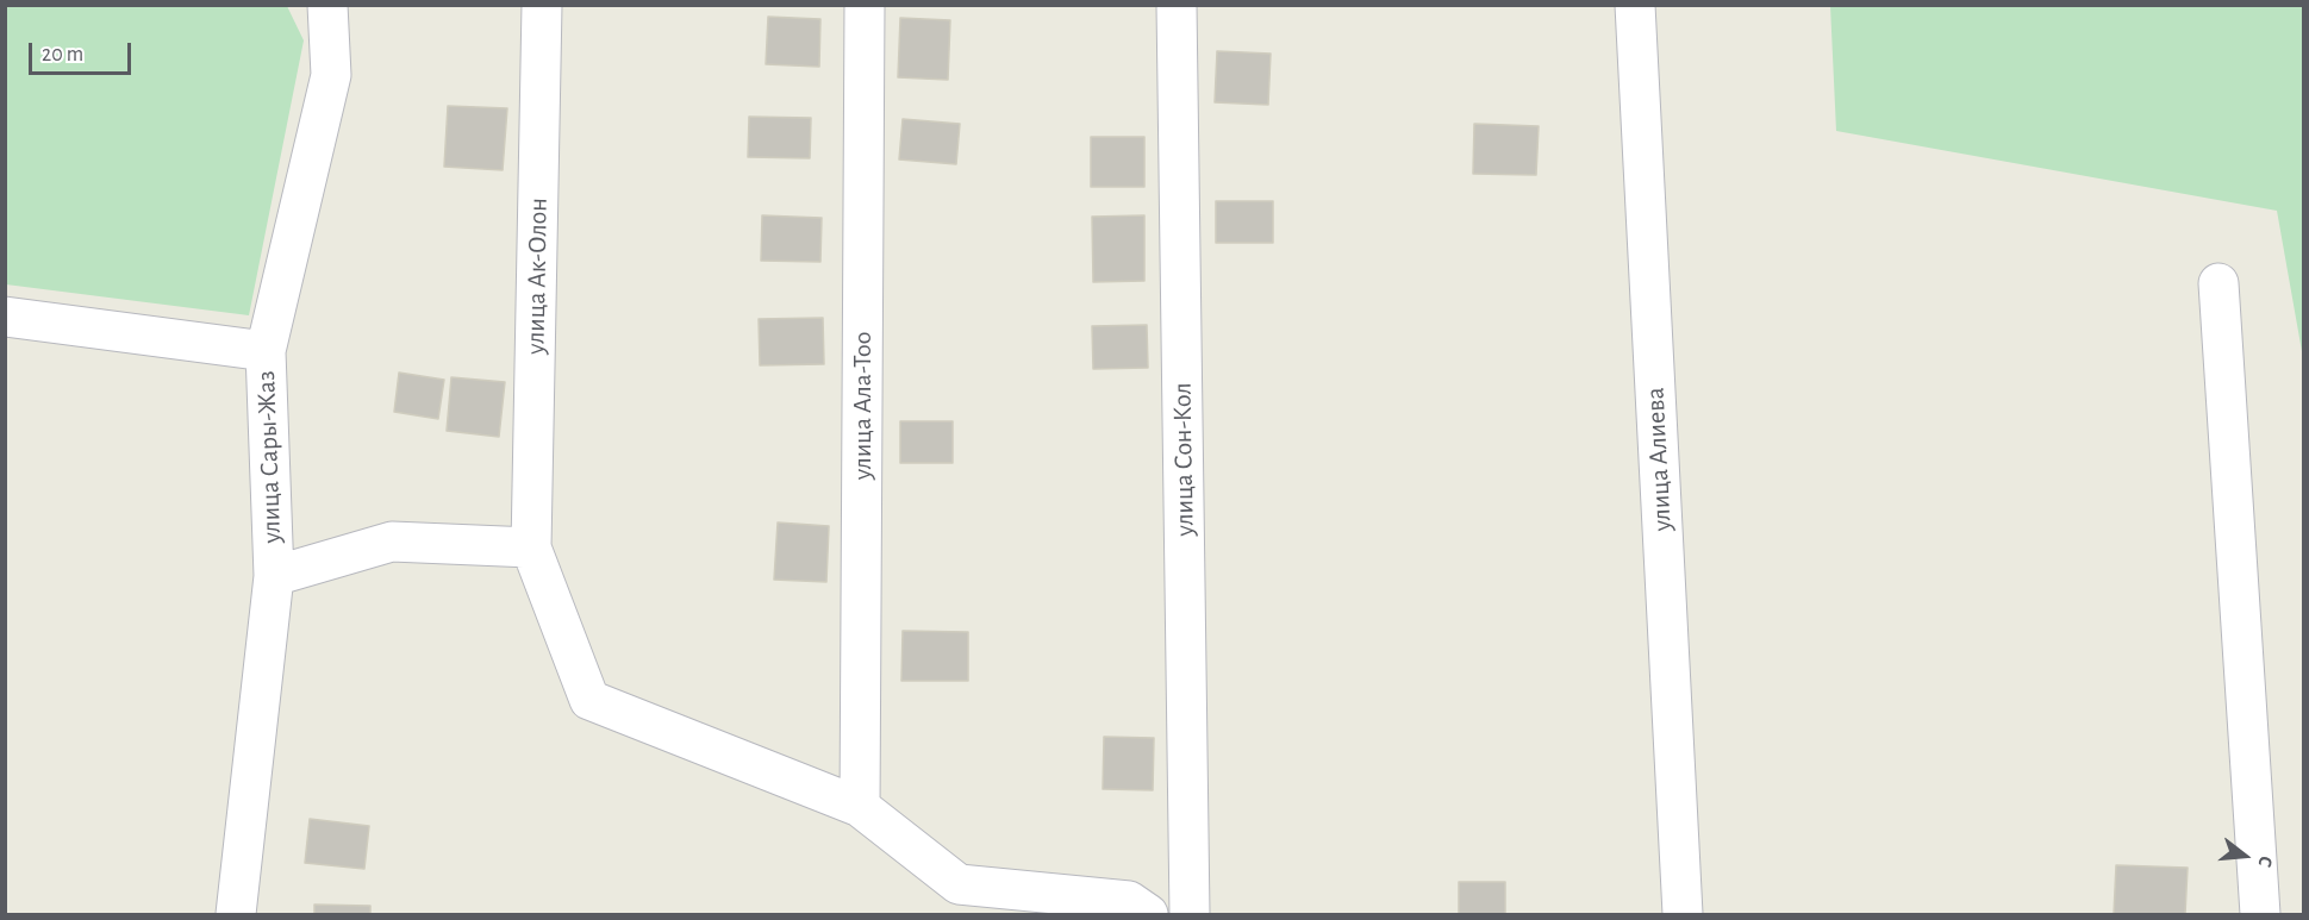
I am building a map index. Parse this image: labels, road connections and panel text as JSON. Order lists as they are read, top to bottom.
{
  "streets": {
    "street": [
      "улица Ак-Олон",
      "улица Ала-Тоо",
      "улица Сары-Жаз",
      "улица Сон-Кол",
      "улица Алиева"
    ]
  },
  "scale_bar": "20 m",
  "north": "right"
}
